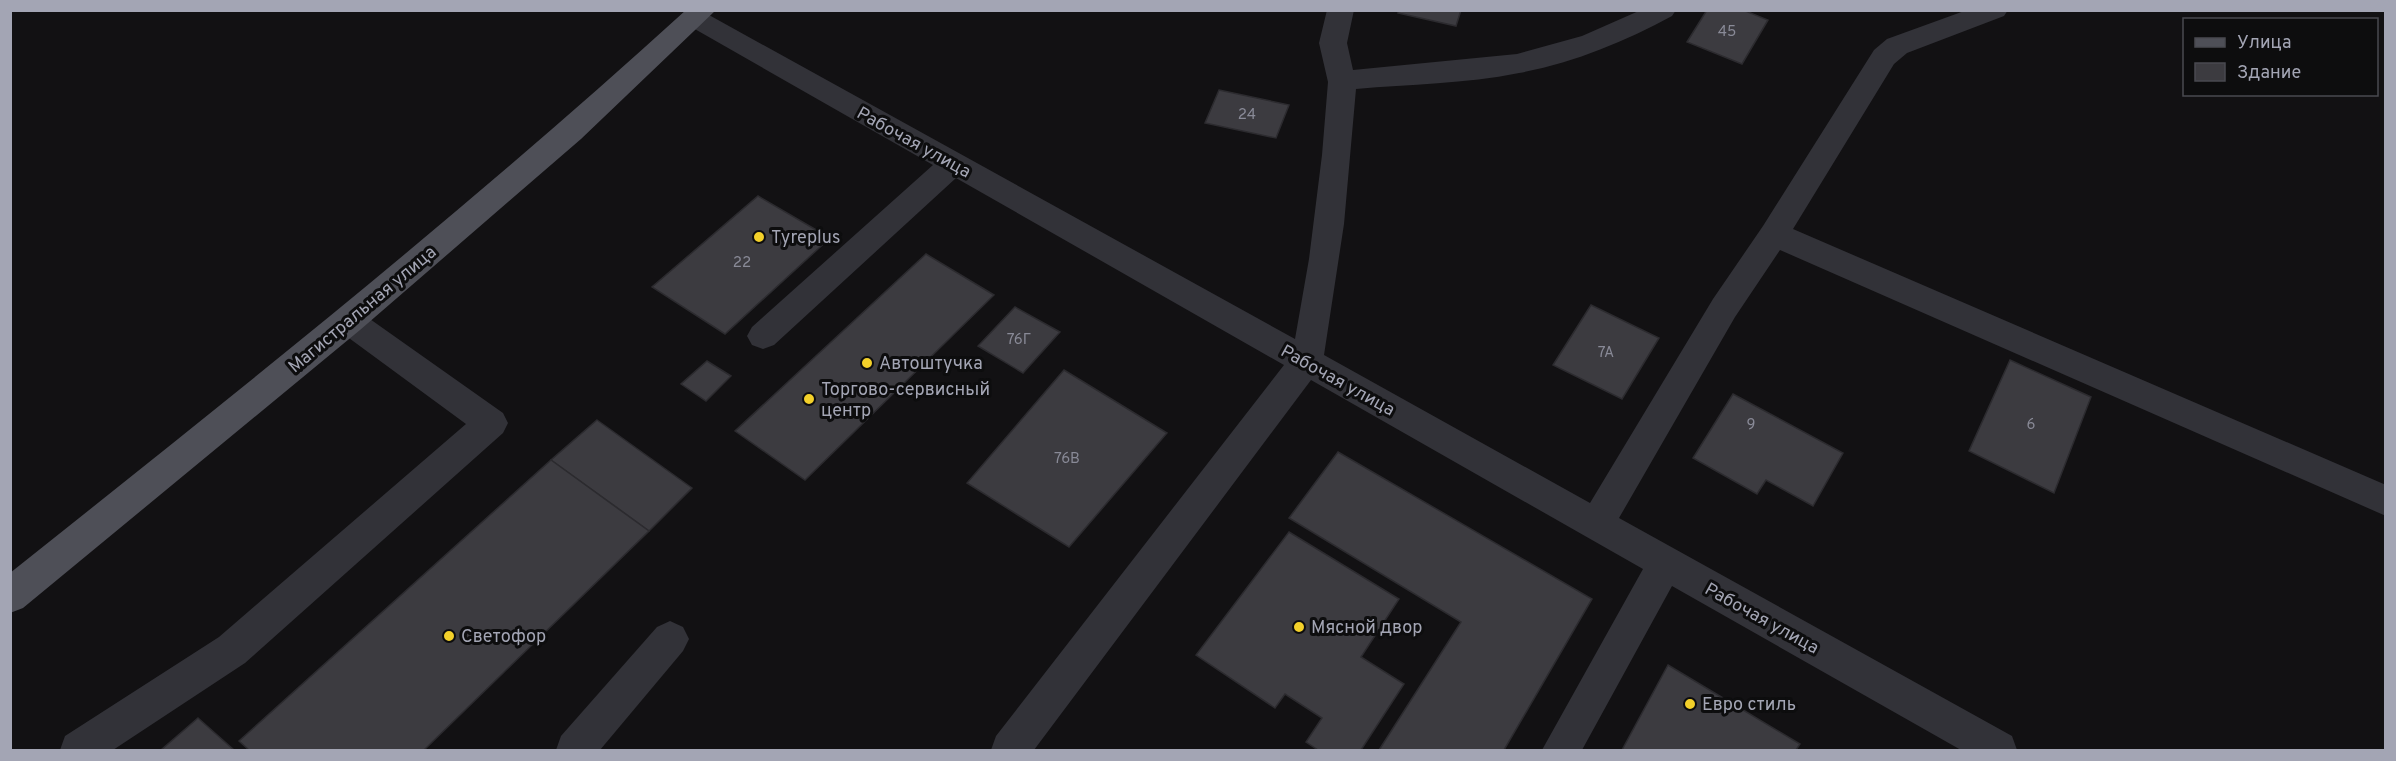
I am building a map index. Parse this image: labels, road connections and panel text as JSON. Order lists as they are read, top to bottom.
{
  "streets": {
    "main road": ["Магистральная улица"],
    "street": ["Рабочая улица"]
  },
  "crossings": [
    ["Рабочая улица", "Магистральная улица"]
  ],
  "places": [
    "Tyreplus",
    "Автоштучка",
    "Торгово-сервисный центр",
    "Мясной двор",
    "Светофор",
    "Евро стиль"
  ],
  "house_numbers": [
    "45",
    "24",
    "22",
    "76Г",
    "7А",
    "9",
    "6",
    "76В"
  ],
  "legend": ["Улица", "Здание"]
}
